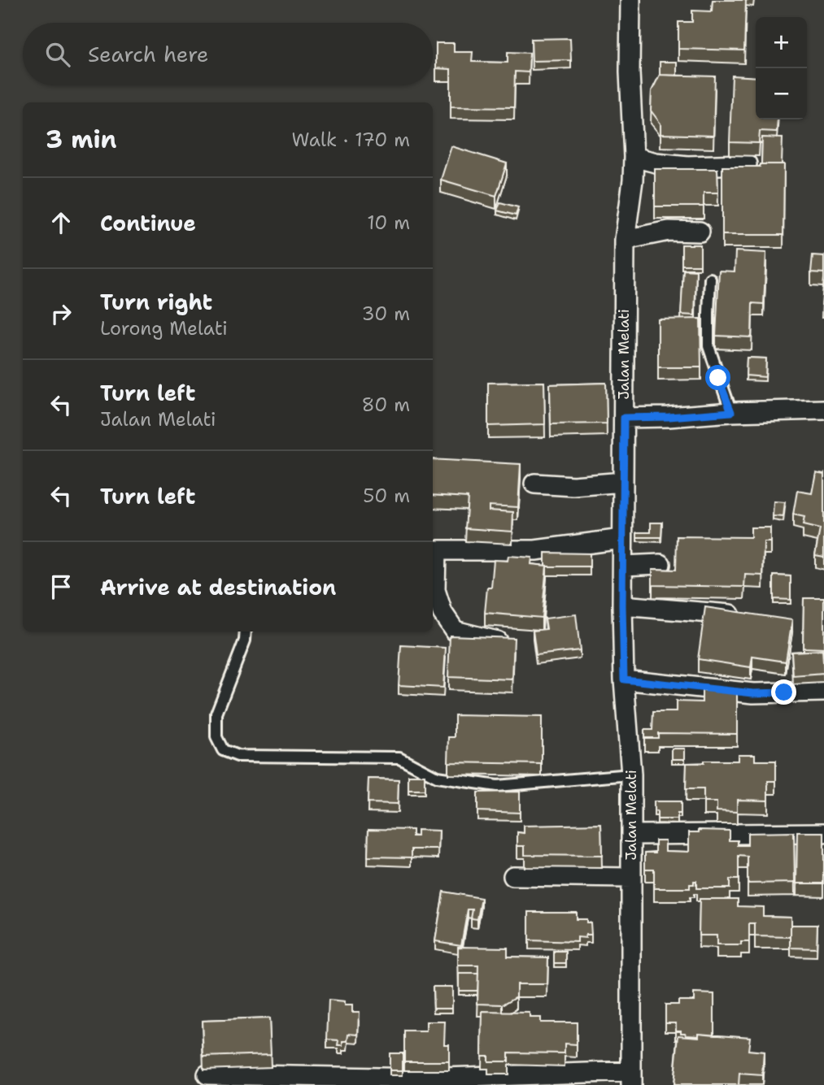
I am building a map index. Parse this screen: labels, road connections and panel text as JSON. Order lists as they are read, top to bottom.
{
  "streets": {
    "street": ["Jalan Melati"]
  },
  "page": {
    "map_buttons": ["+", "−"],
    "search": "Search here",
    "heading": ["3 min", "Walk · 170 m"],
    "list": [
      ["Continue", "10 m"],
      ["Turn right", "Lorong Melati", "30 m"],
      ["Turn left", "Jalan Melati", "80 m"],
      ["Turn left", "50 m"],
      "Arrive at destination"
    ]
  }
}
